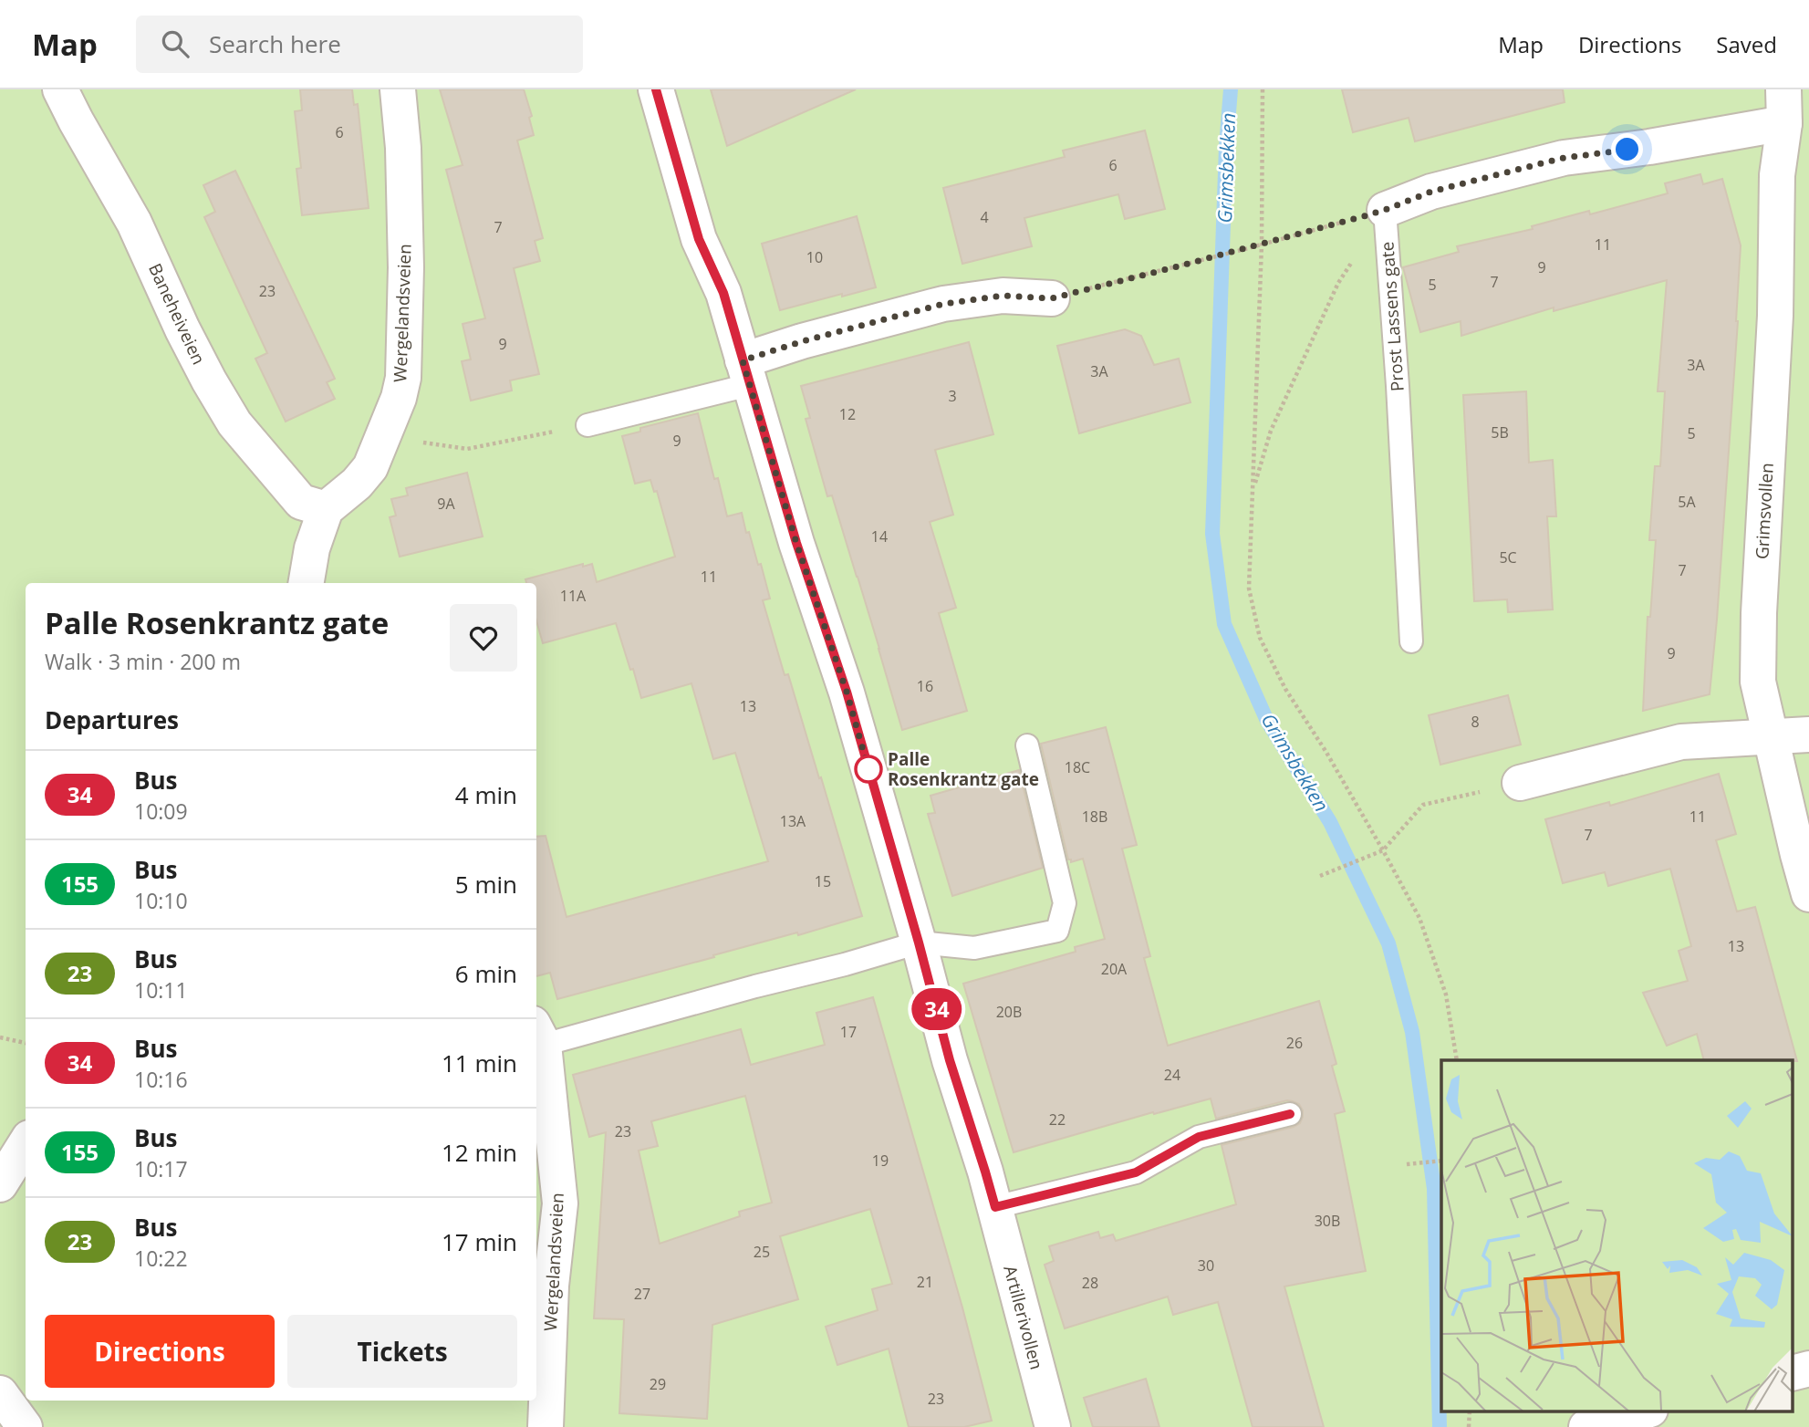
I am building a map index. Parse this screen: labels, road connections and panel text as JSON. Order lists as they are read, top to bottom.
{
  "streets": {
    "street": [
      "Wergelandsveien",
      "Baneheiveien",
      "Grimsvollen",
      "Artillerivollen"
    ],
    "lane": ["Prost Lassens gate"]
  },
  "crossings": [
    ["Wergelandsveien", "Baneheiveien"]
  ],
  "water": ["Grimsbekken"],
  "places": ["Palle Rosenkrantz gate"],
  "lines": ["bus line 34"],
  "house_numbers": [
    "6",
    "6",
    "4",
    "7",
    "11",
    "10",
    "9",
    "7",
    "5",
    "23",
    "9",
    "3A",
    "3A",
    "3",
    "12",
    "5B",
    "5",
    "9",
    "5A",
    "9A",
    "14",
    "5C",
    "7",
    "11",
    "11A",
    "9",
    "16",
    "13",
    "8",
    "18C",
    "18B",
    "11",
    "13A",
    "7",
    "15",
    "13",
    "20A",
    "20B",
    "17",
    "26",
    "24",
    "22",
    "23",
    "19",
    "30B",
    "25",
    "30",
    "21",
    "28",
    "27",
    "29",
    "23"
  ],
  "page": {
    "header": "Map",
    "search": "Search here",
    "nav": ["Map", "Directions", "Saved"],
    "on_map": "34",
    "heading": [
      ["Palle Rosenkrantz gate", "Walk · 3 min · 200 m"],
      "Departures"
    ],
    "list": [
      {
        "mark": "34",
        "name": "Bus",
        "note": "10:09",
        "value": "4 min"
      },
      {
        "mark": "155",
        "name": "Bus",
        "note": "10:10",
        "value": "5 min"
      },
      {
        "mark": "23",
        "name": "Bus",
        "note": "10:11",
        "value": "6 min"
      },
      {
        "mark": "34",
        "name": "Bus",
        "note": "10:16",
        "value": "11 min"
      },
      {
        "mark": "155",
        "name": "Bus",
        "note": "10:17",
        "value": "12 min"
      },
      {
        "mark": "23",
        "name": "Bus",
        "note": "10:22",
        "value": "17 min"
      }
    ],
    "buttons": ["Directions", "Tickets"]
  }
}
